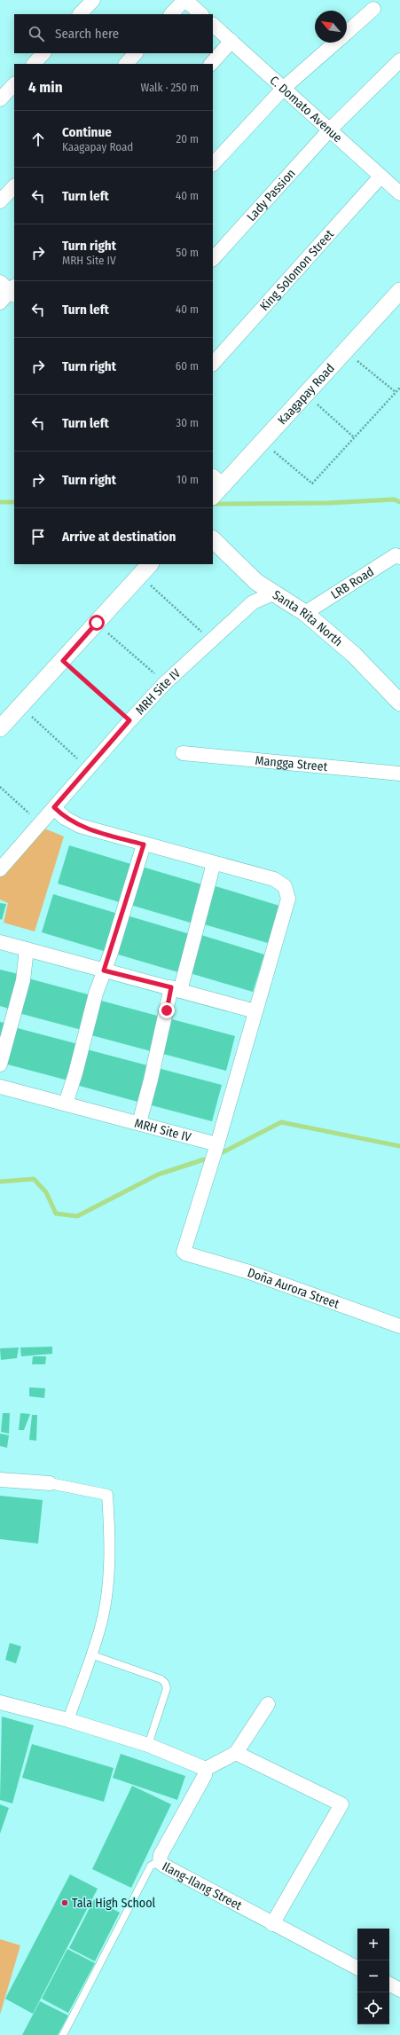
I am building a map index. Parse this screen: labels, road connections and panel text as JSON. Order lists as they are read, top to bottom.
{
  "streets": {
    "street": [
      "C. Domato Avenue",
      "Lady Passion",
      "King Solomon Street",
      "Kaagapay Road",
      "LRB Road",
      "Santa Rita North",
      "MRH Site IV",
      "Mangga Street",
      "Doña Aurora Street",
      "Ilang-Ilang Street"
    ]
  },
  "crossings": [
    ["C. Domato Avenue", "Lady Passion"],
    ["C. Domato Avenue", "King Solomon Street"],
    ["LRB Road", "Santa Rita North"],
    ["Santa Rita North", "MRH Site IV"],
    ["MRH Site IV", "Doña Aurora Street"]
  ],
  "places": ["Tala High School"],
  "north": "top left",
  "page": {
    "search": "Search here",
    "heading": ["4 min", "Walk · 250 m"],
    "list": [
      ["Continue", "Kaagapay Road", "20 m"],
      ["Turn left", "40 m"],
      ["Turn right", "MRH Site IV", "50 m"],
      ["Turn left", "40 m"],
      ["Turn right", "60 m"],
      ["Turn left", "30 m"],
      ["Turn right", "10 m"],
      "Arrive at destination"
    ],
    "map_buttons": ["+", "−"]
  }
}
